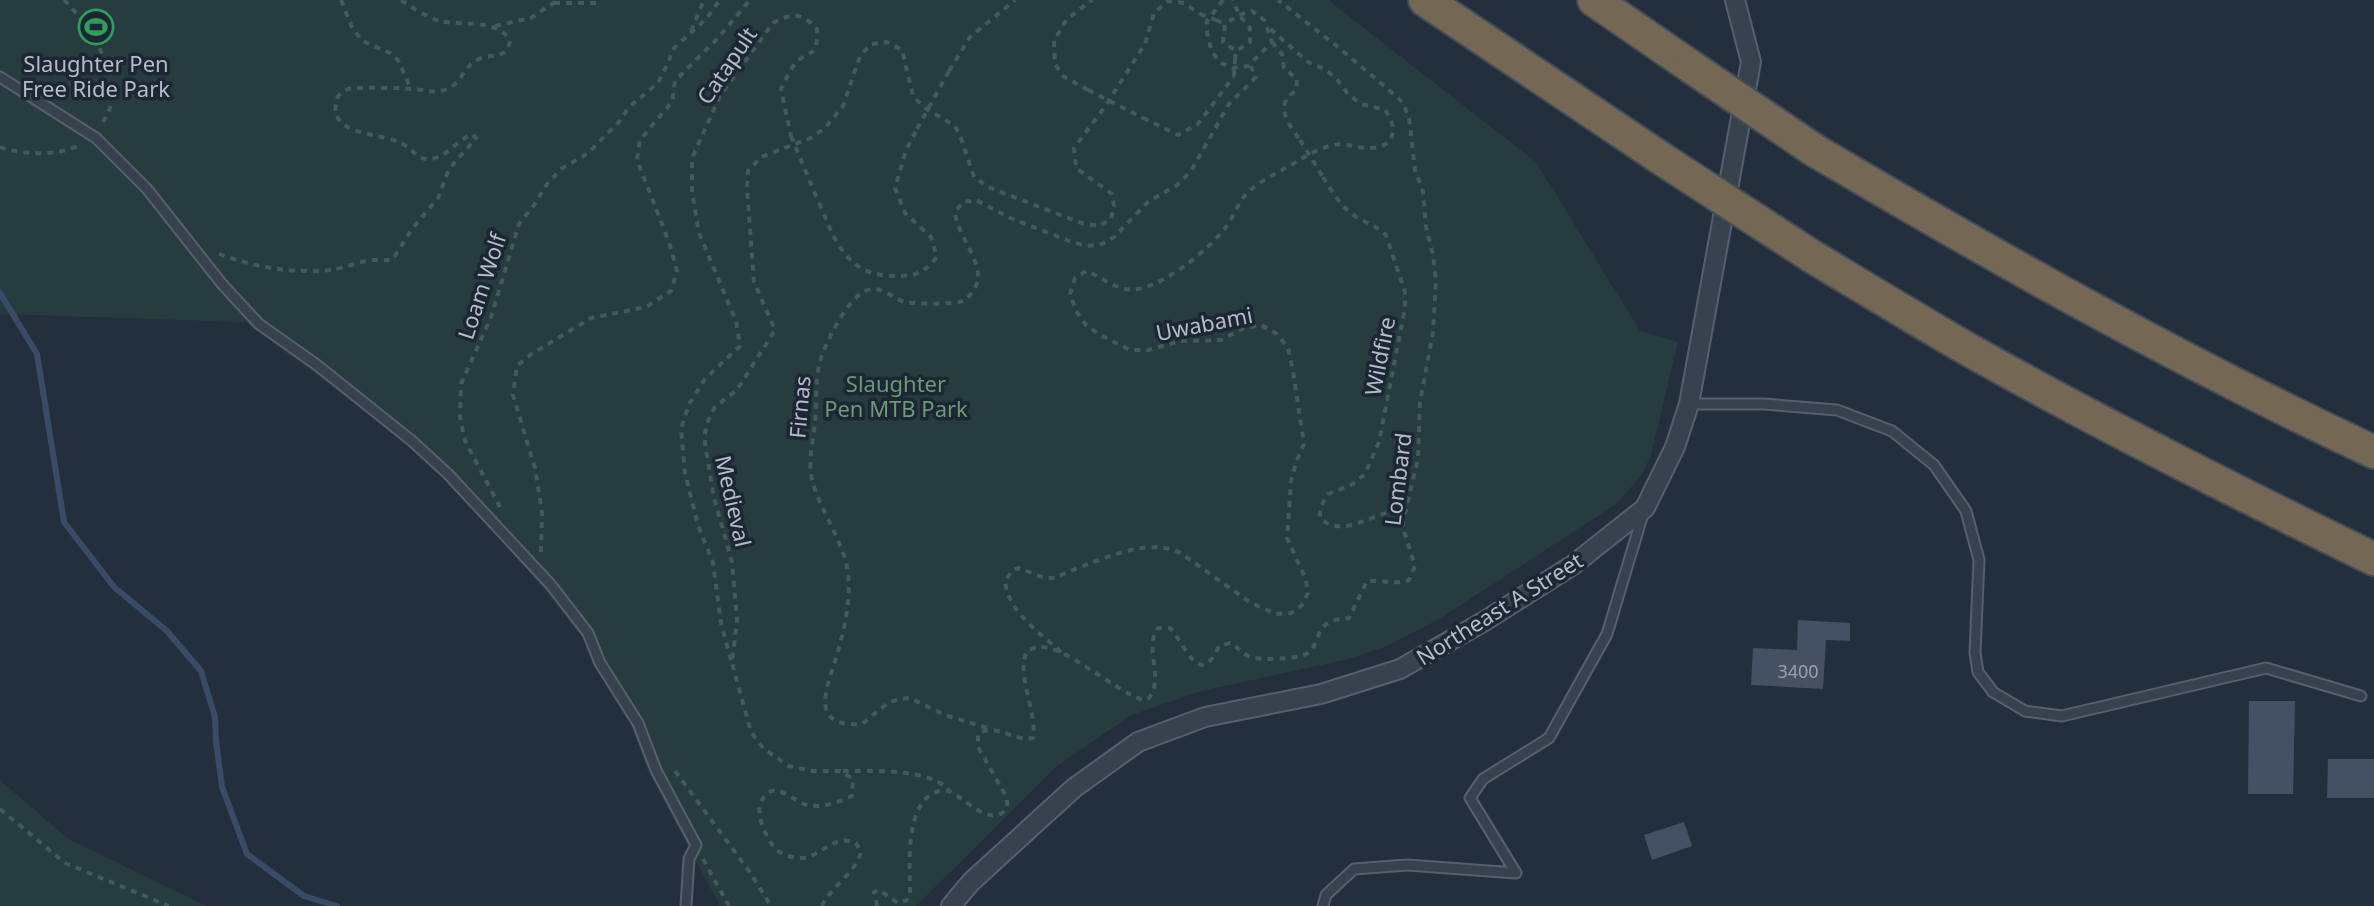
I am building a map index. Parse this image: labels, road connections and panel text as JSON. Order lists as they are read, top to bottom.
{
  "streets": {
    "street": ["Northeast A Street"],
    "path": [
      "Catapult",
      "Loam Wolf",
      "Uwabami",
      "Wildfire",
      "Firnas",
      "Lombard",
      "Medieval"
    ]
  },
  "crossings": [
    ["Catapult", "Medieval"],
    ["Uwabami", "Wildfire"],
    ["Uwabami", "Lombard"],
    ["Wildfire", "Lombard"],
    ["Firnas", "Lombard"]
  ],
  "parks": ["Slaughter Pen MTB Park"],
  "places": {
    "sports": ["Slaughter Pen Free Ride Park"]
  },
  "house_numbers": ["3400"]
}
